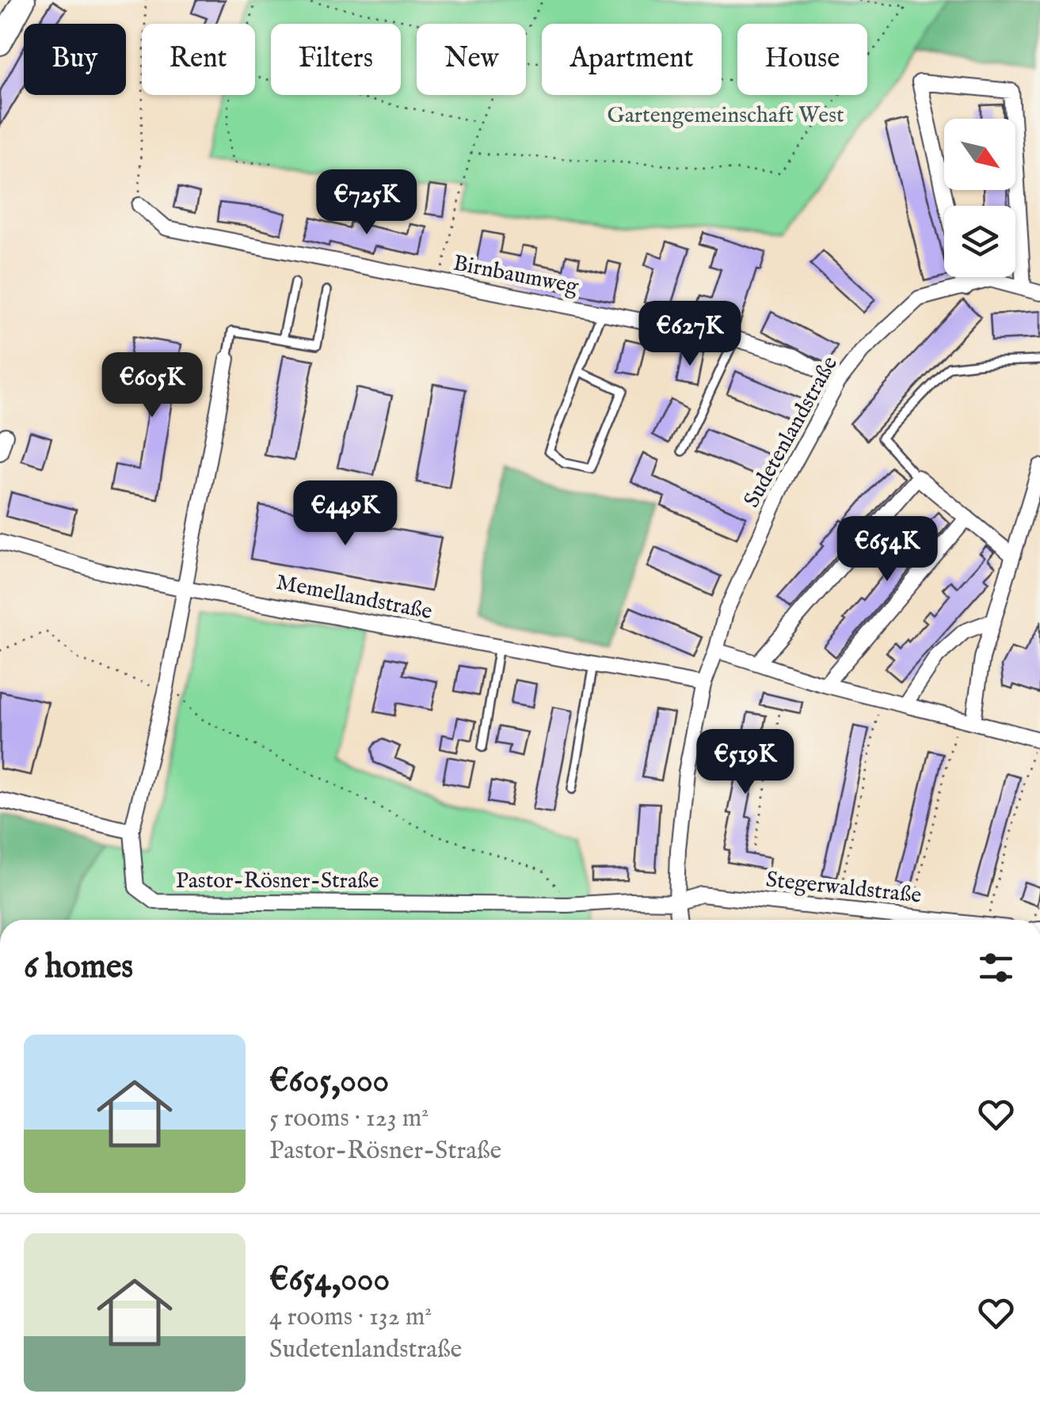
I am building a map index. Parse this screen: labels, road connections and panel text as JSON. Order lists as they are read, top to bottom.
{
  "streets": {
    "street": [
      "Birnbaumweg",
      "Sudetenlandstraße",
      "Memellandstraße",
      "Pastor-Rösner-Straße",
      "Stegerwaldstraße"
    ]
  },
  "crossings": [
    ["Birnbaumweg", "Sudetenlandstraße"],
    ["Sudetenlandstraße", "Memellandstraße"],
    ["Sudetenlandstraße", "Pastor-Rösner-Straße"],
    ["Sudetenlandstraße", "Stegerwaldstraße"],
    ["Memellandstraße", "Pastor-Rösner-Straße"],
    ["Pastor-Rösner-Straße", "Stegerwaldstraße"]
  ],
  "parks": ["Gartengemeinschaft West"],
  "north": "bottom right",
  "page": {
    "chip": [
      "Buy",
      "Rent",
      "Filters",
      "New",
      "Apartment",
      "House"
    ],
    "price": [
      "€725K",
      "€627K",
      "€605K",
      "€449K",
      "€654K",
      "€519K"
    ],
    "heading": "6 homes",
    "list": [
      {
        "name": "€605,000",
        "note": "5 rooms · 123 m² · Pastor-Rösner-Straße"
      },
      {
        "name": "€654,000",
        "note": "4 rooms · 132 m² · Sudetenlandstraße"
      }
    ]
  }
}
